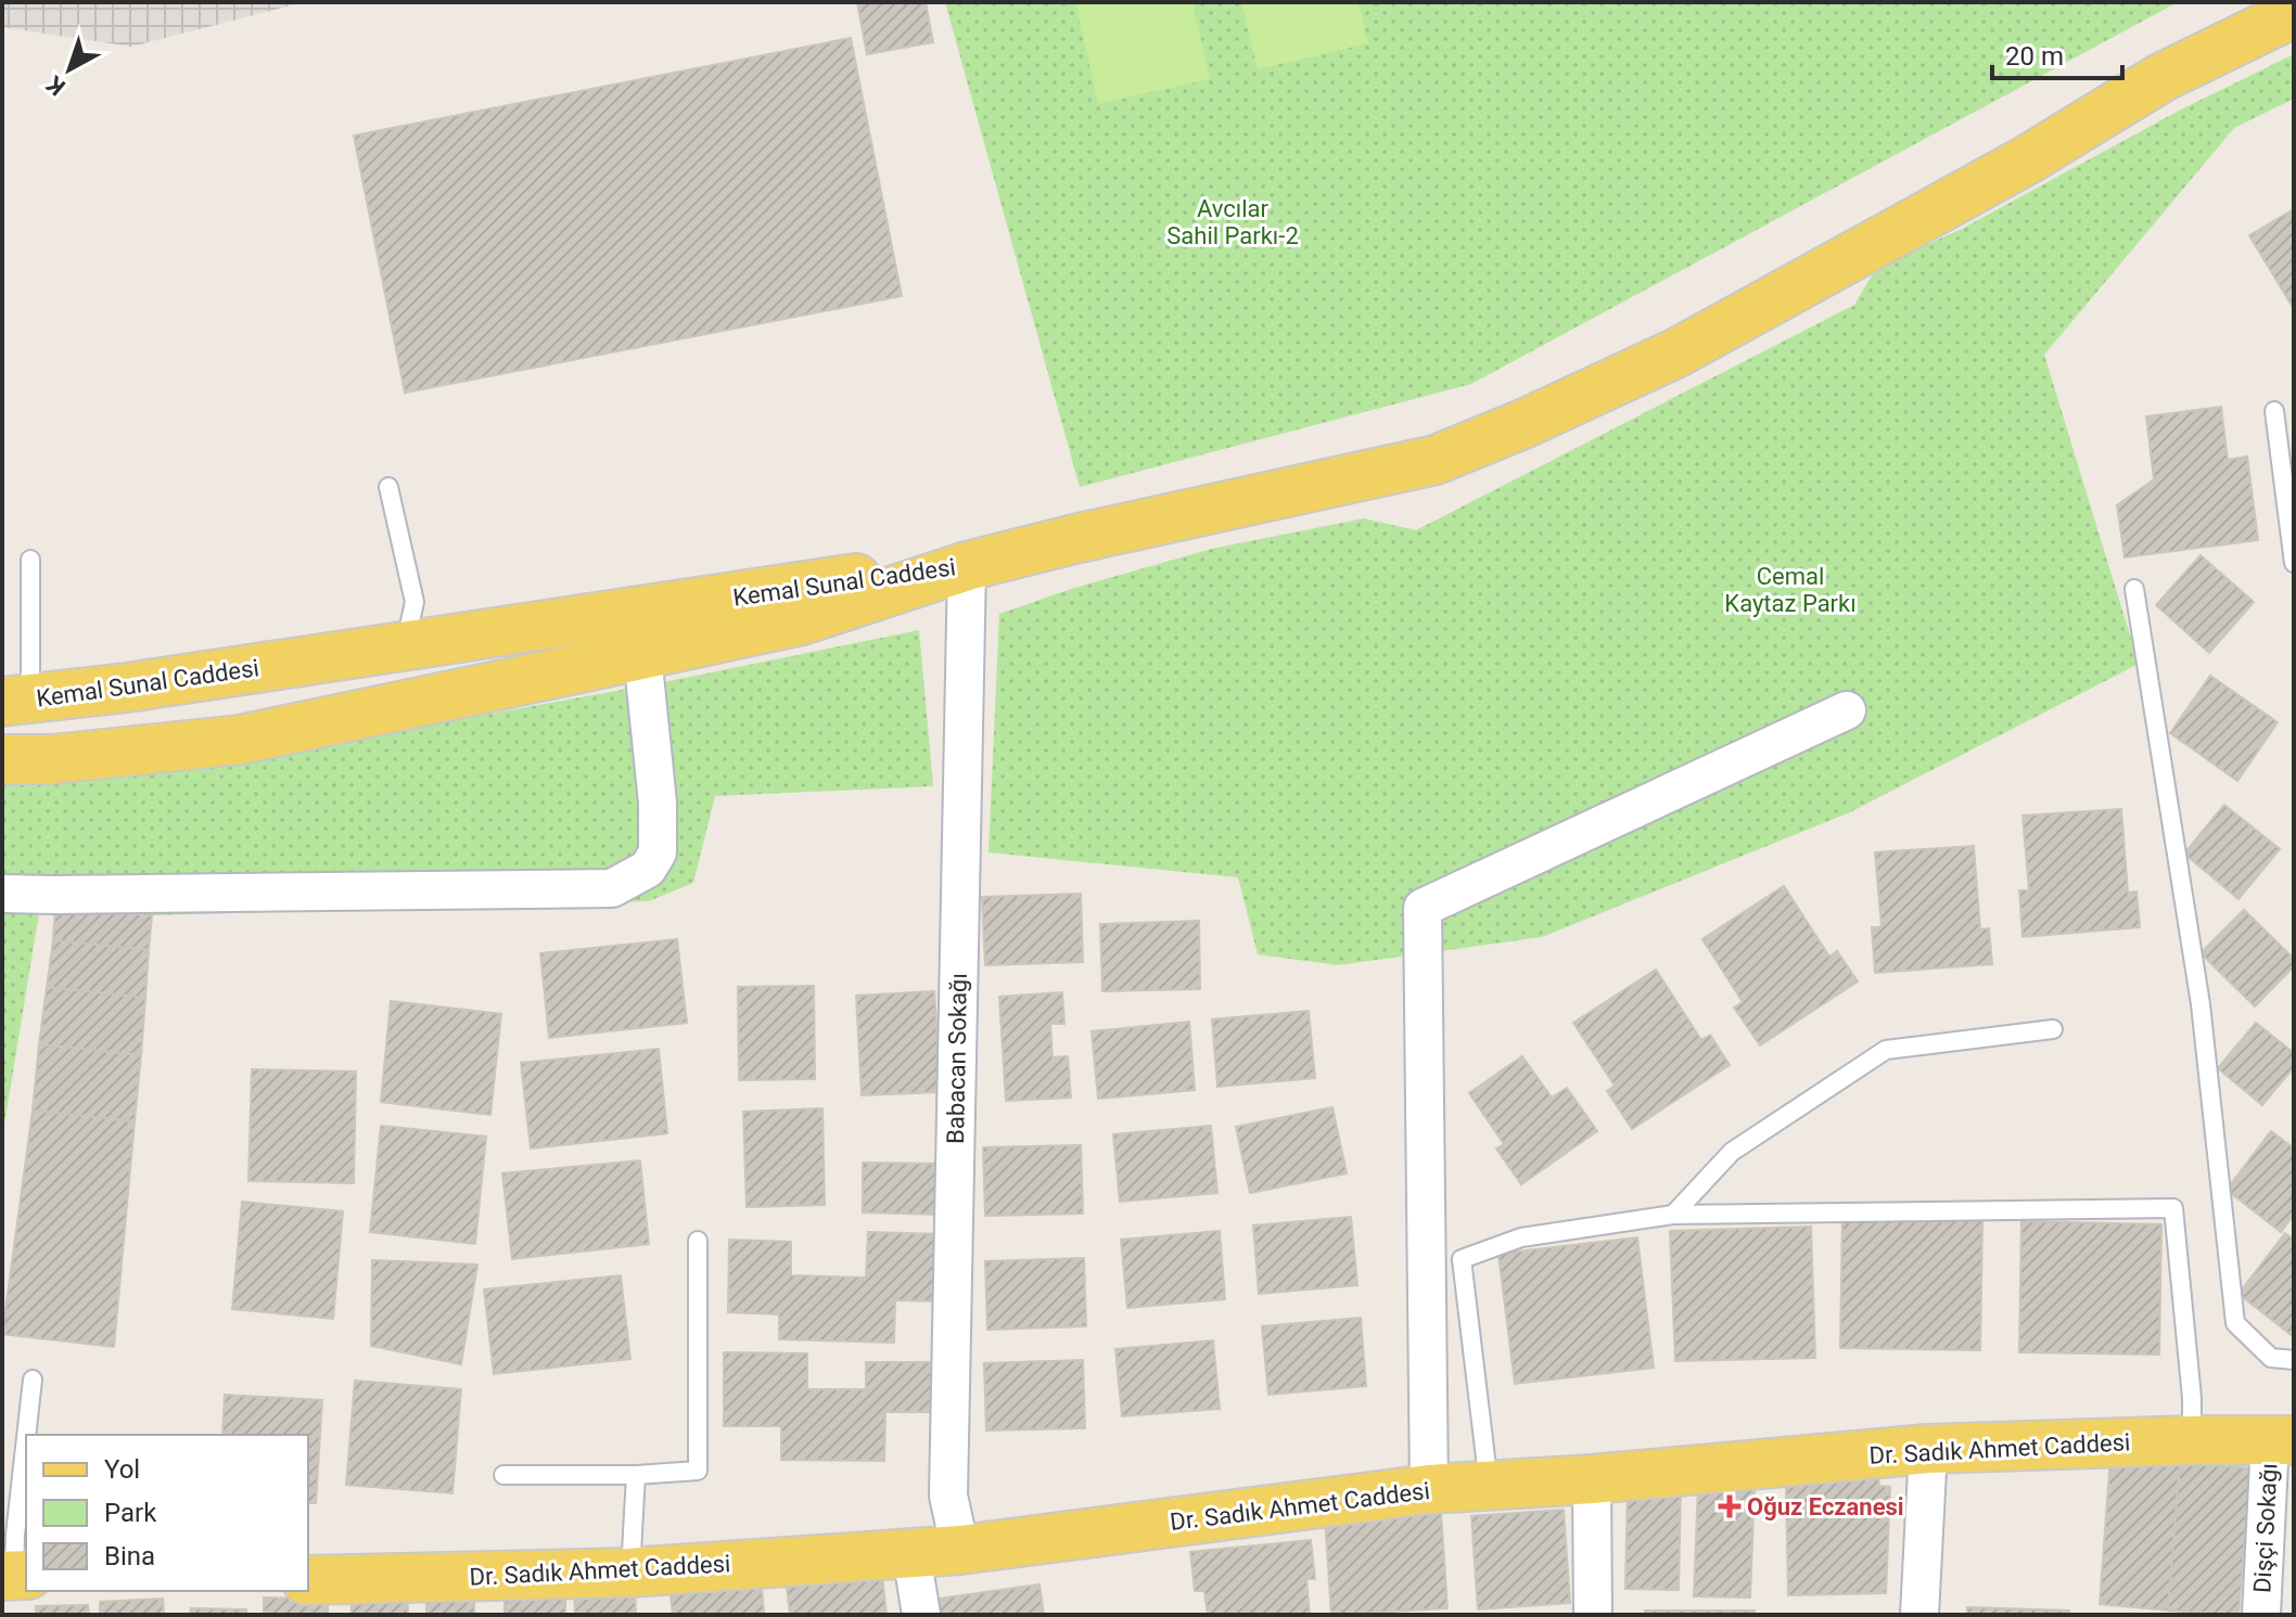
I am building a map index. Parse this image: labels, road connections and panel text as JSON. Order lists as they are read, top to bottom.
{
  "streets": {
    "main road": ["Kemal Sunal Caddesi", "Dr. Sadık Ahmet Caddesi"],
    "street": ["Babacan Sokağı", "Dişçi Sokağı"]
  },
  "crossings": [
    ["Kemal Sunal Caddesi", "Babacan Sokağı"],
    ["Babacan Sokağı", "Dr. Sadık Ahmet Caddesi"],
    ["Dr. Sadık Ahmet Caddesi", "Dişçi Sokağı"]
  ],
  "parks": ["Avcılar Sahil Parkı-2", "Cemal Kaytaz Parkı"],
  "places": {
    "health": ["Oğuz Eczanesi"]
  },
  "legend": ["Yol", "Park", "Bina"],
  "scale_bar": "20 m",
  "north": "bottom left"
}
